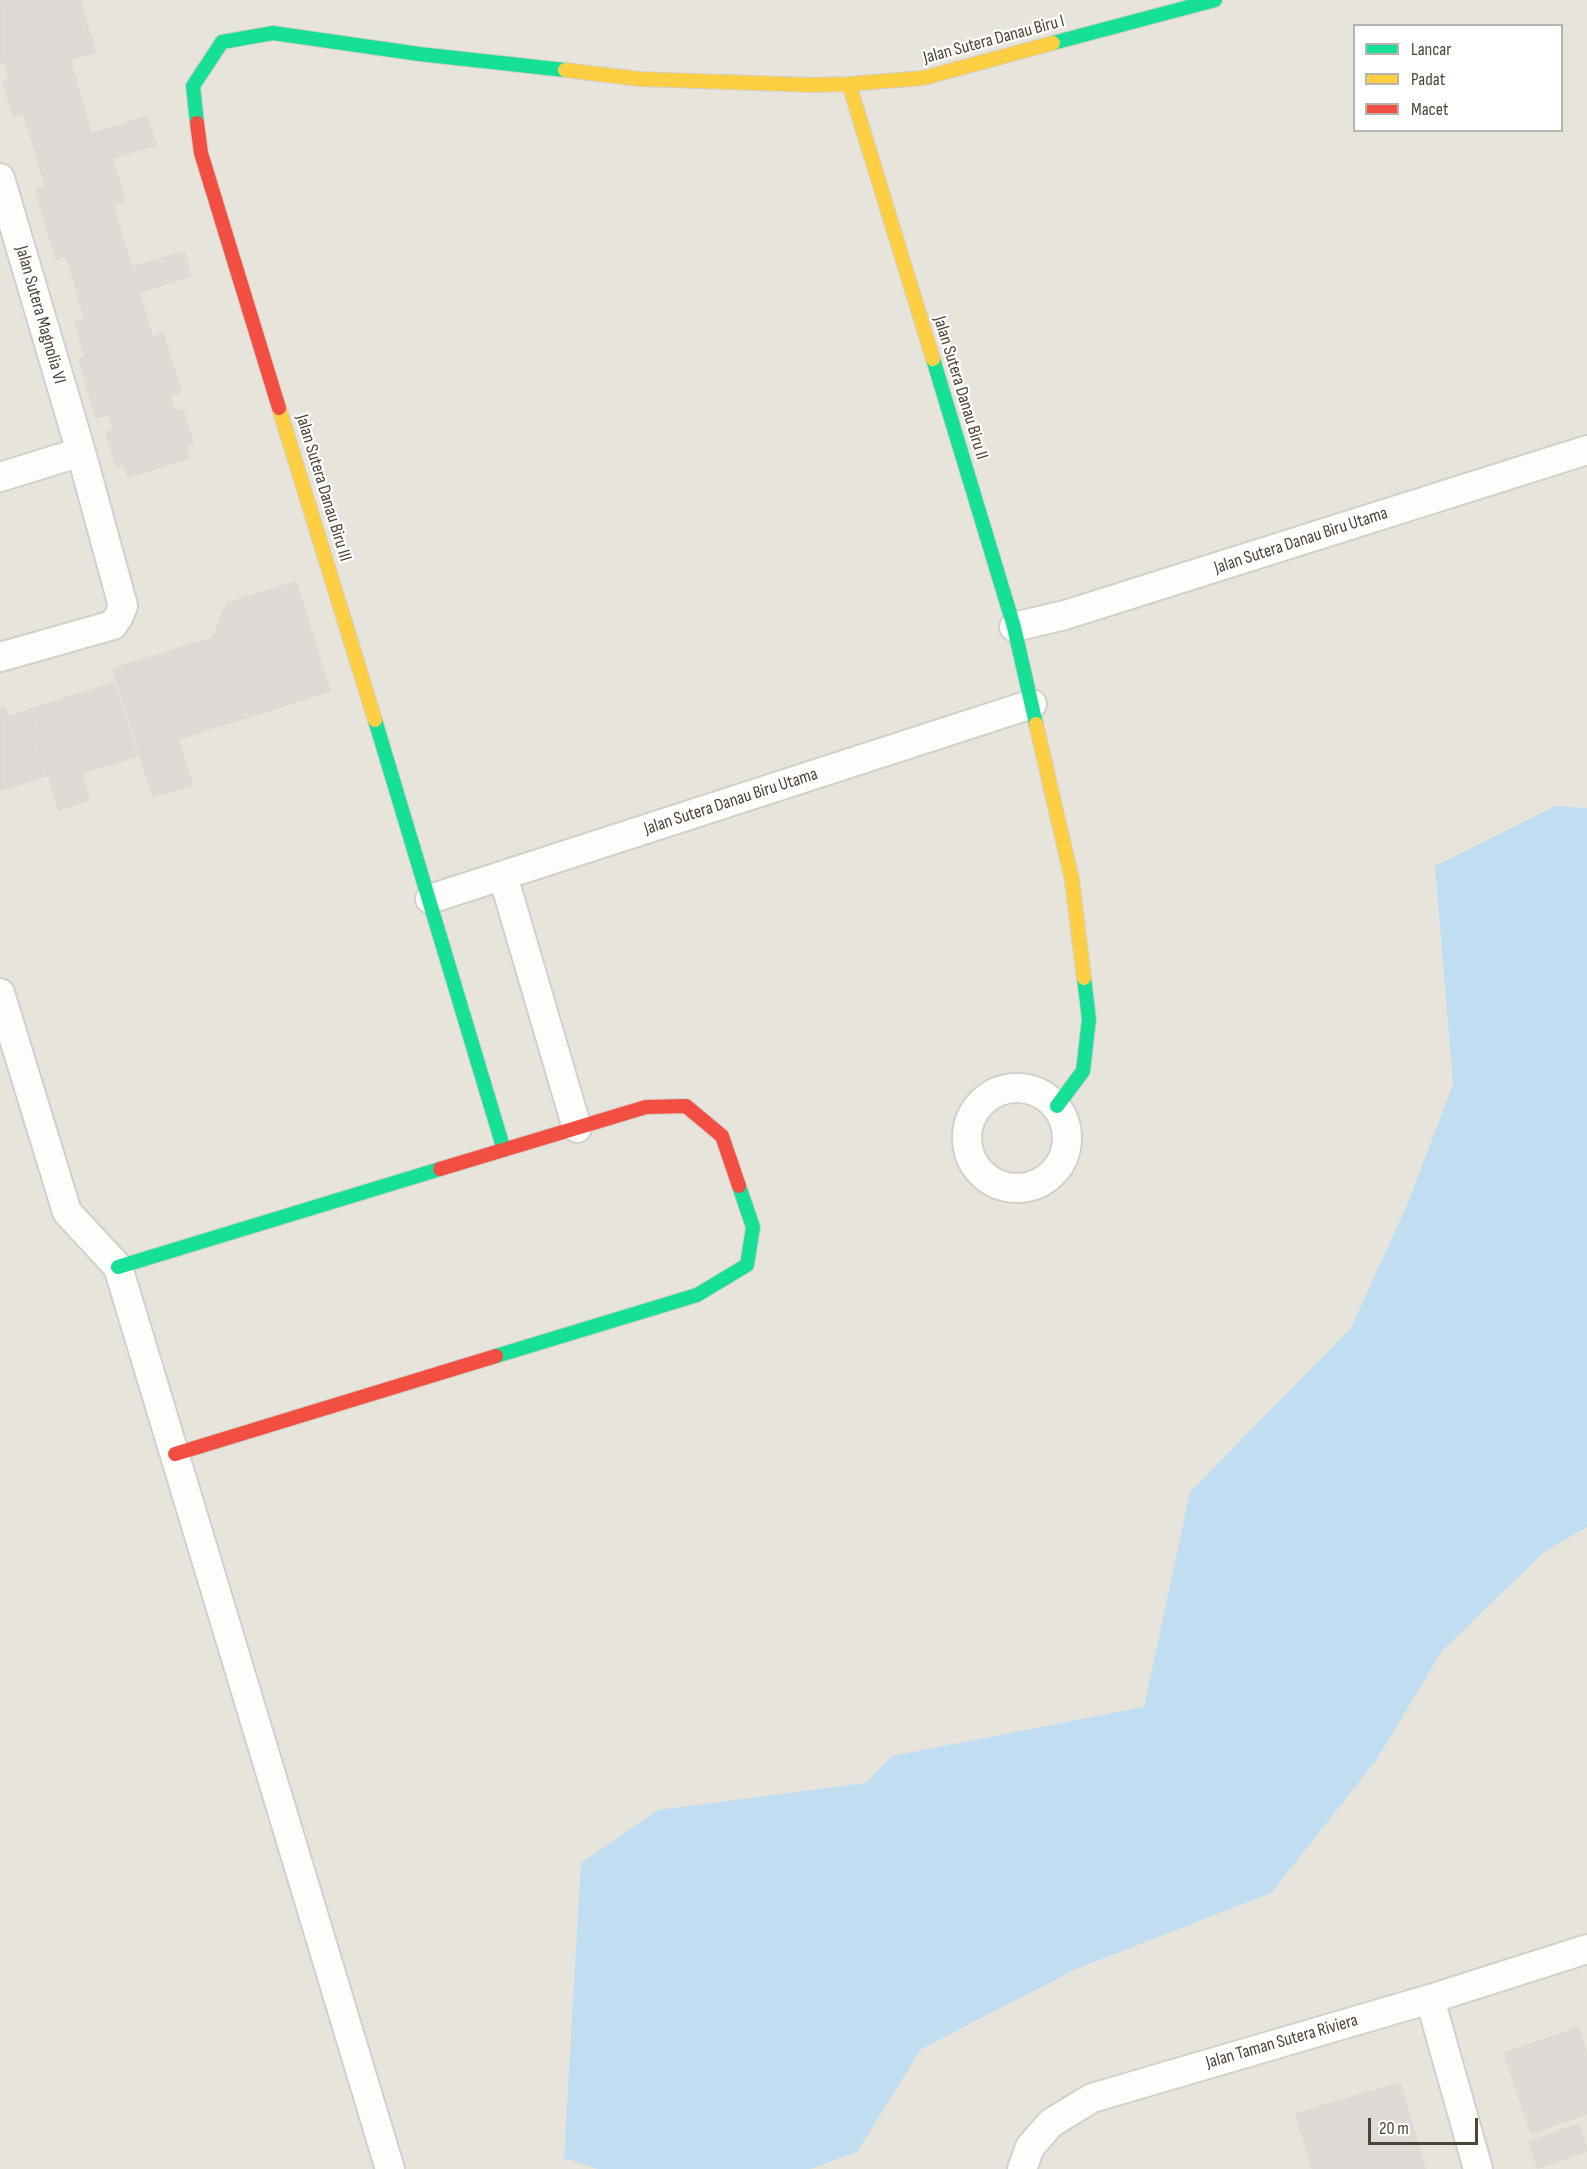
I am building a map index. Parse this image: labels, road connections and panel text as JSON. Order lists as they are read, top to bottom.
{
  "streets": {
    "street": [
      "Jalan Sutera Danau Biru I",
      "Jalan Sutera Magnolia VI",
      "Jalan Sutera Danau Biru II",
      "Jalan Sutera Danau Biru III",
      "Jalan Sutera Danau Biru Utama",
      "Jalan Taman Sutera Riviera"
    ]
  },
  "crossings": [
    ["Jalan Sutera Danau Biru I", "Jalan Sutera Danau Biru II"],
    ["Jalan Sutera Danau Biru I", "Jalan Sutera Danau Biru III"],
    ["Jalan Sutera Danau Biru II", "Jalan Sutera Danau Biru Utama"],
    ["Jalan Sutera Danau Biru III", "Jalan Sutera Danau Biru Utama"]
  ],
  "legend": ["Lancar", "Padat", "Macet"],
  "scale_bar": "20 m"
}
